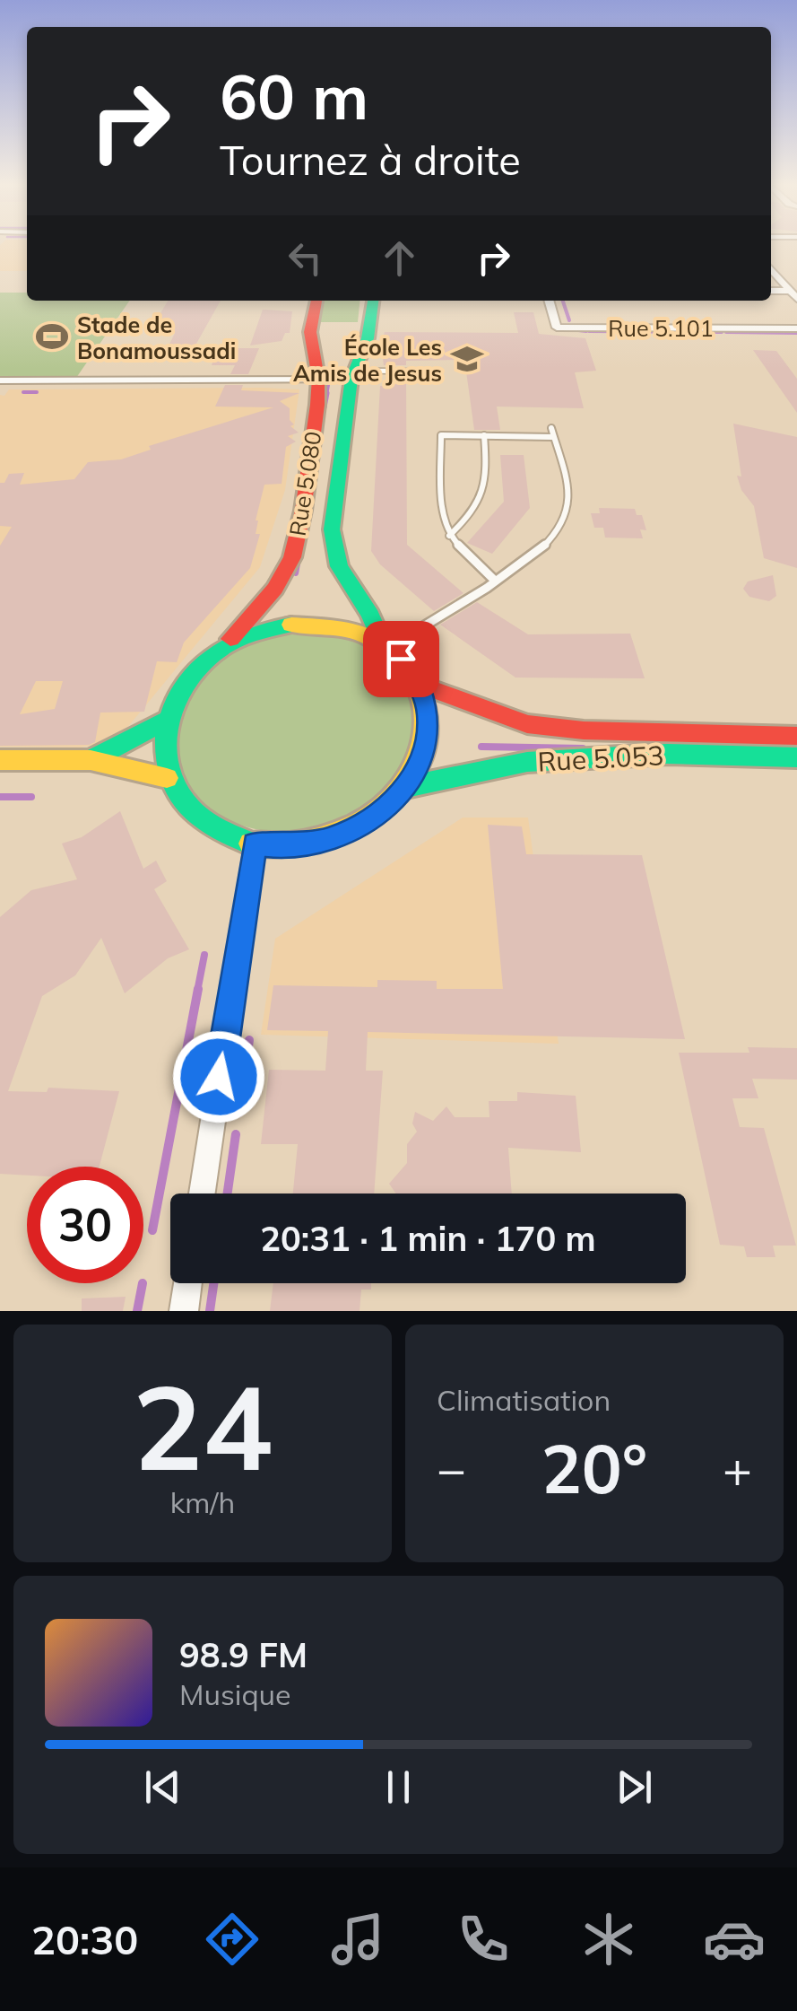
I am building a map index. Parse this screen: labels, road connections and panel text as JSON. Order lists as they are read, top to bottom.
{
  "streets": {
    "main road": ["Rue 5.080", "Rue 5.053"],
    "street": ["Rue 5.101"]
  },
  "crossings": [
    ["Rue 5.080", "Rue 5.053"]
  ],
  "places": {
    "sports": ["Stade de Bonamoussadi"],
    "school or university": ["École Les Amis de Jesus"]
  },
  "page": {
    "turn": ["60 m", "Tournez à droite"],
    "limit": "30",
    "trip": "20:31 · 1 min · 170 m",
    "tile": [
      ["24", "km/h"],
      "Climatisation"
    ],
    "heat": ["−", "20°", "+"],
    "song": ["98.9 FM", "Musique"],
    "tabs": "20:30"
  }
}
